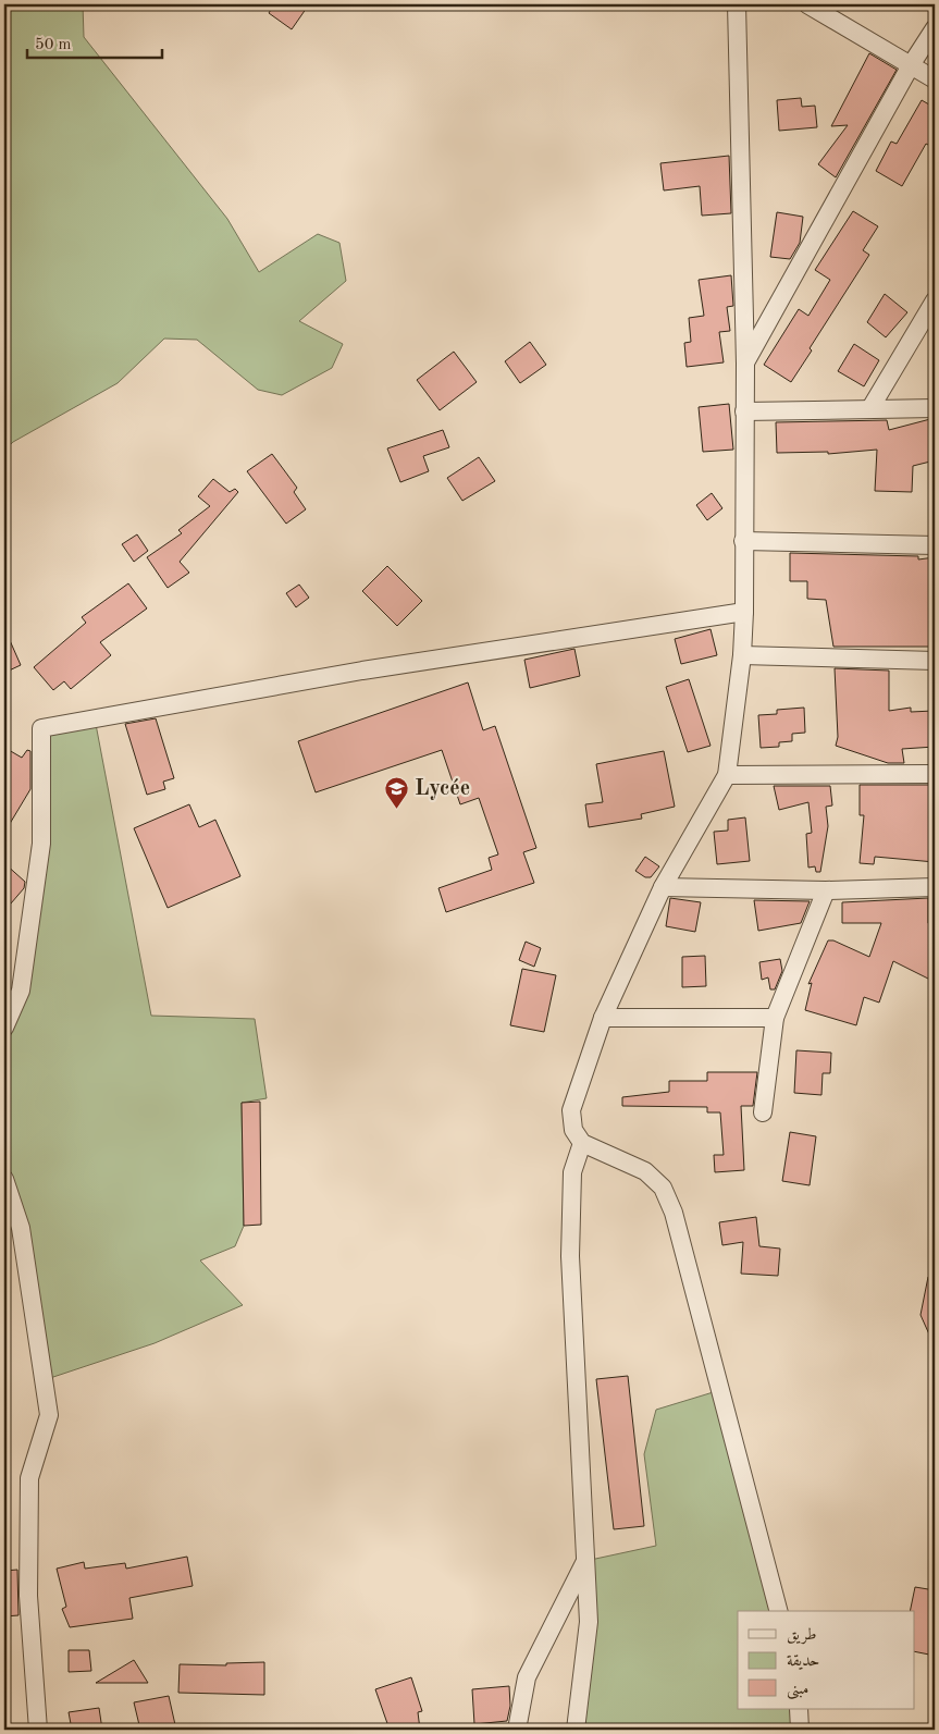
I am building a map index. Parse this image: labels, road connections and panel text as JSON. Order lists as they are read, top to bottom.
{
  "places": {
    "school or university": ["Lycée"]
  },
  "legend": ["طريق", "حديقة", "مبنى"],
  "scale_bar": "50 m"
}
